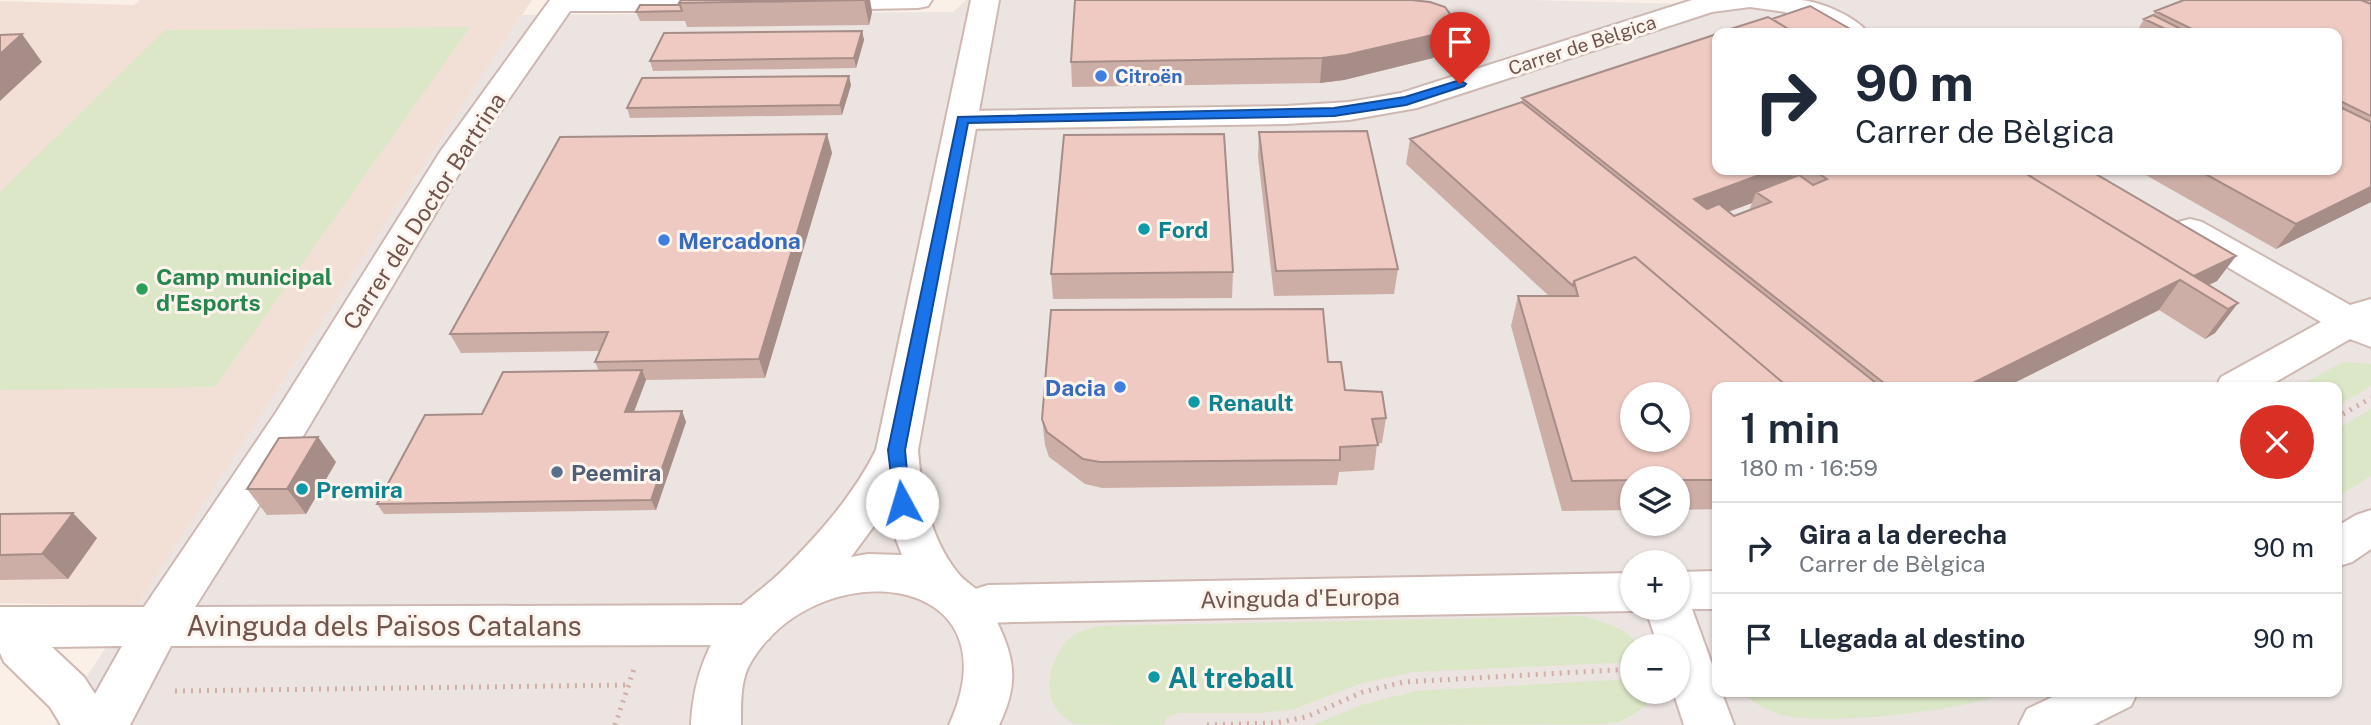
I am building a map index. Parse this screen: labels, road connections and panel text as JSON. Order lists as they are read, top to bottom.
{
  "streets": {
    "street": [
      "Carrer de Bèlgica",
      "Carrer del Doctor Bartrina",
      "Avinguda d'Europa",
      "Avinguda dels Països Catalans"
    ]
  },
  "crossings": [
    ["Carrer del Doctor Bartrina", "Avinguda dels Països Catalans"]
  ],
  "places": [
    "Citroën",
    "Ford",
    "Mercadona",
    "Camp municipal d'Esports",
    "Dacia",
    "Renault",
    "Peemira",
    "Premira",
    "Al treball"
  ],
  "page": {
    "turn": ["90 m", "Carrer de Bèlgica"],
    "map_buttons": ["+", "−"],
    "heading": ["1 min", "180 m · 16:59"],
    "list": [
      {
        "name": "Gira a la derecha",
        "note": "Carrer de Bèlgica",
        "value": "90 m"
      },
      {
        "name": "Llegada al destino",
        "value": "90 m"
      }
    ]
  }
}
